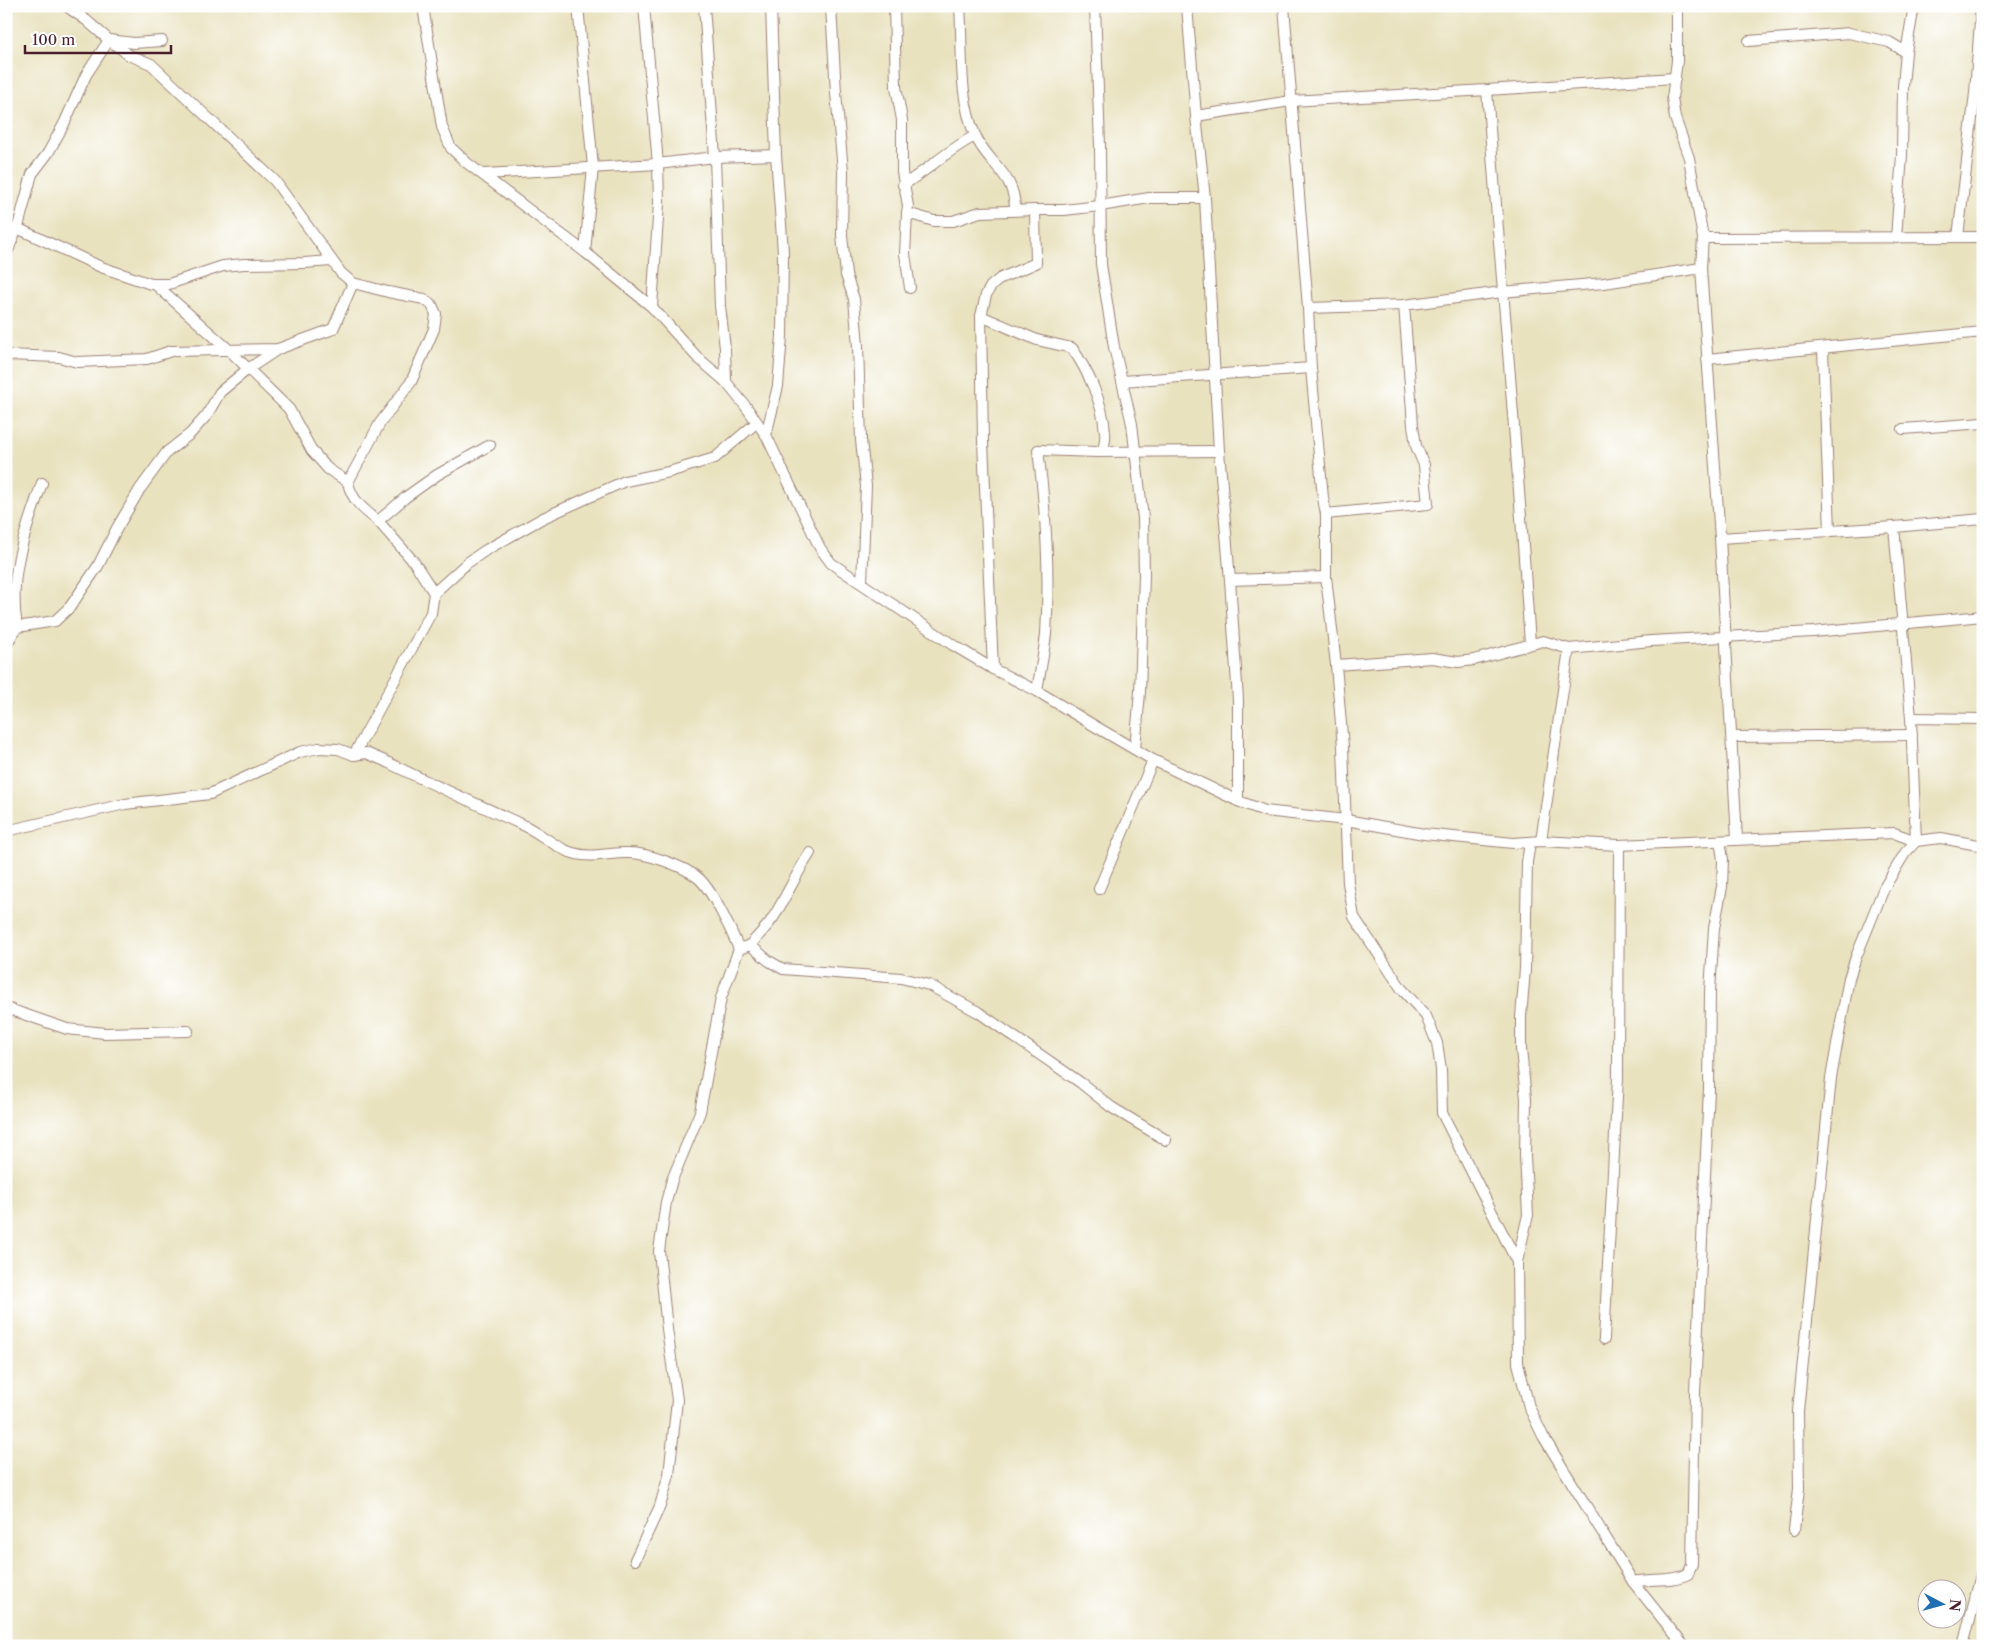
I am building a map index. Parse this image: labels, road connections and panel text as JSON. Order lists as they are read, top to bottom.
{
  "scale_bar": "100 m",
  "north": "right"
}
